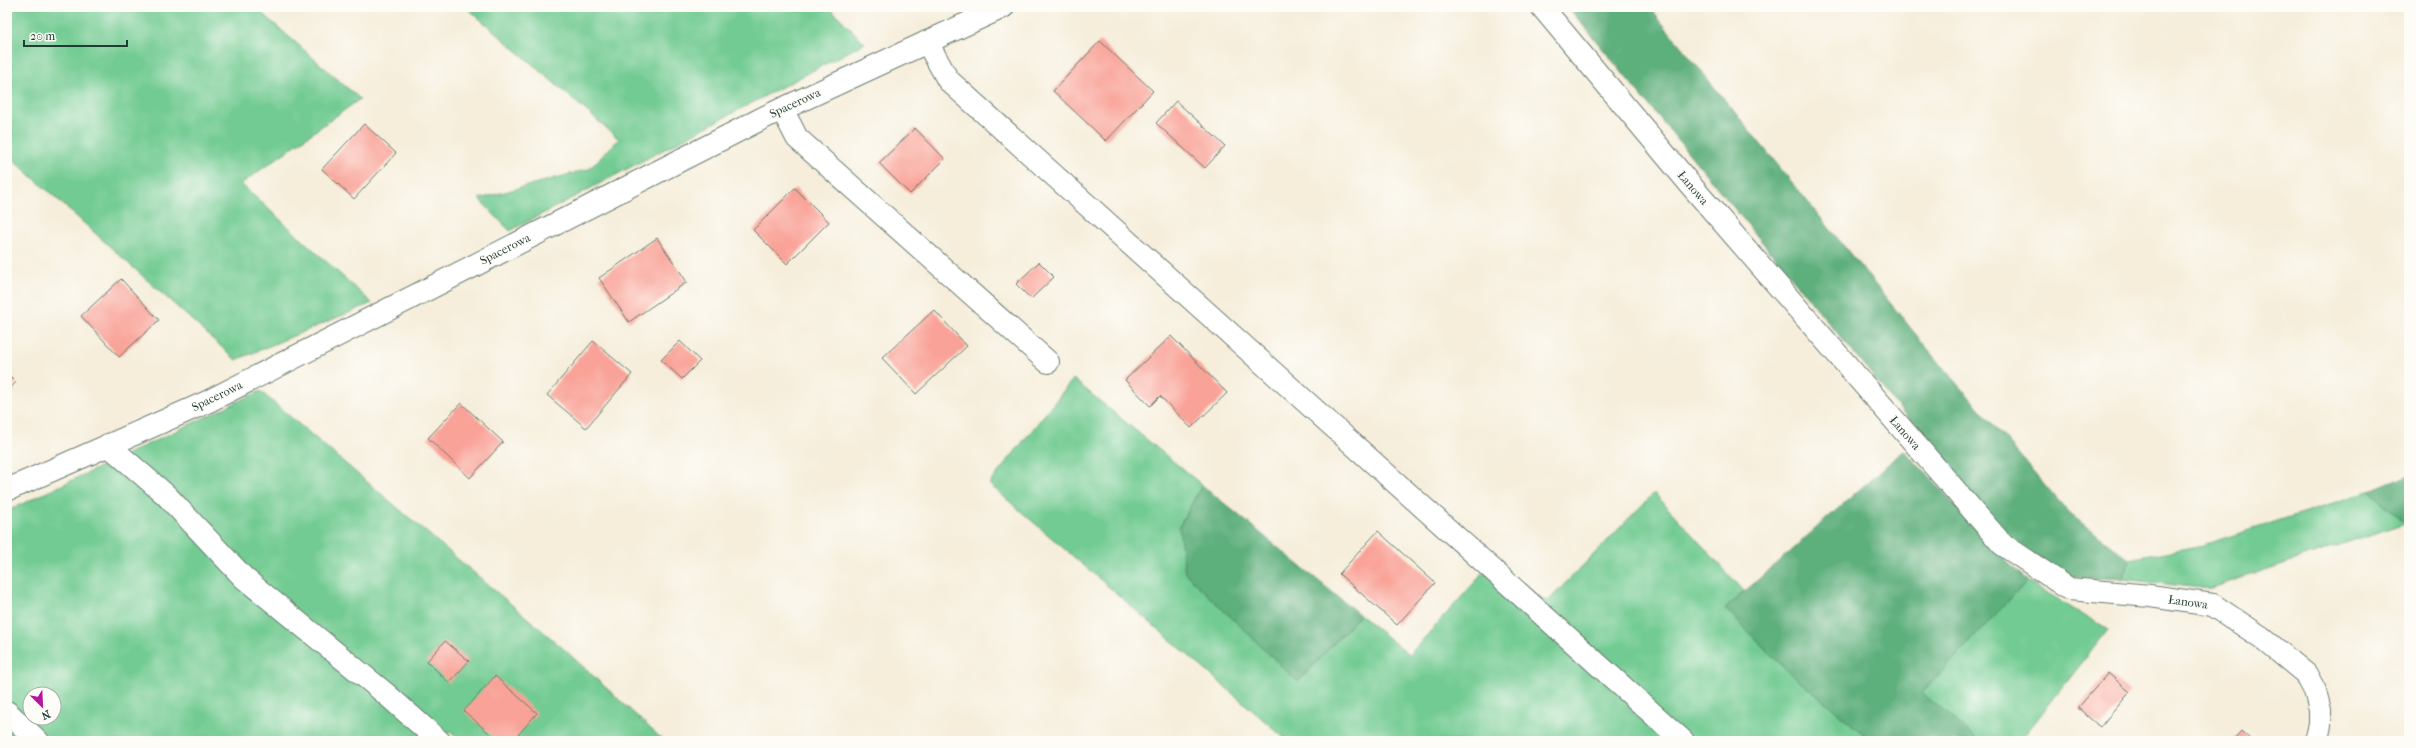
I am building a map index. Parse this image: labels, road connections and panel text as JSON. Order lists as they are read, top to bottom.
{
  "streets": {
    "street": ["Spacerowa", "Łanowa"]
  },
  "scale_bar": "20 m",
  "north": "bottom right"
}
